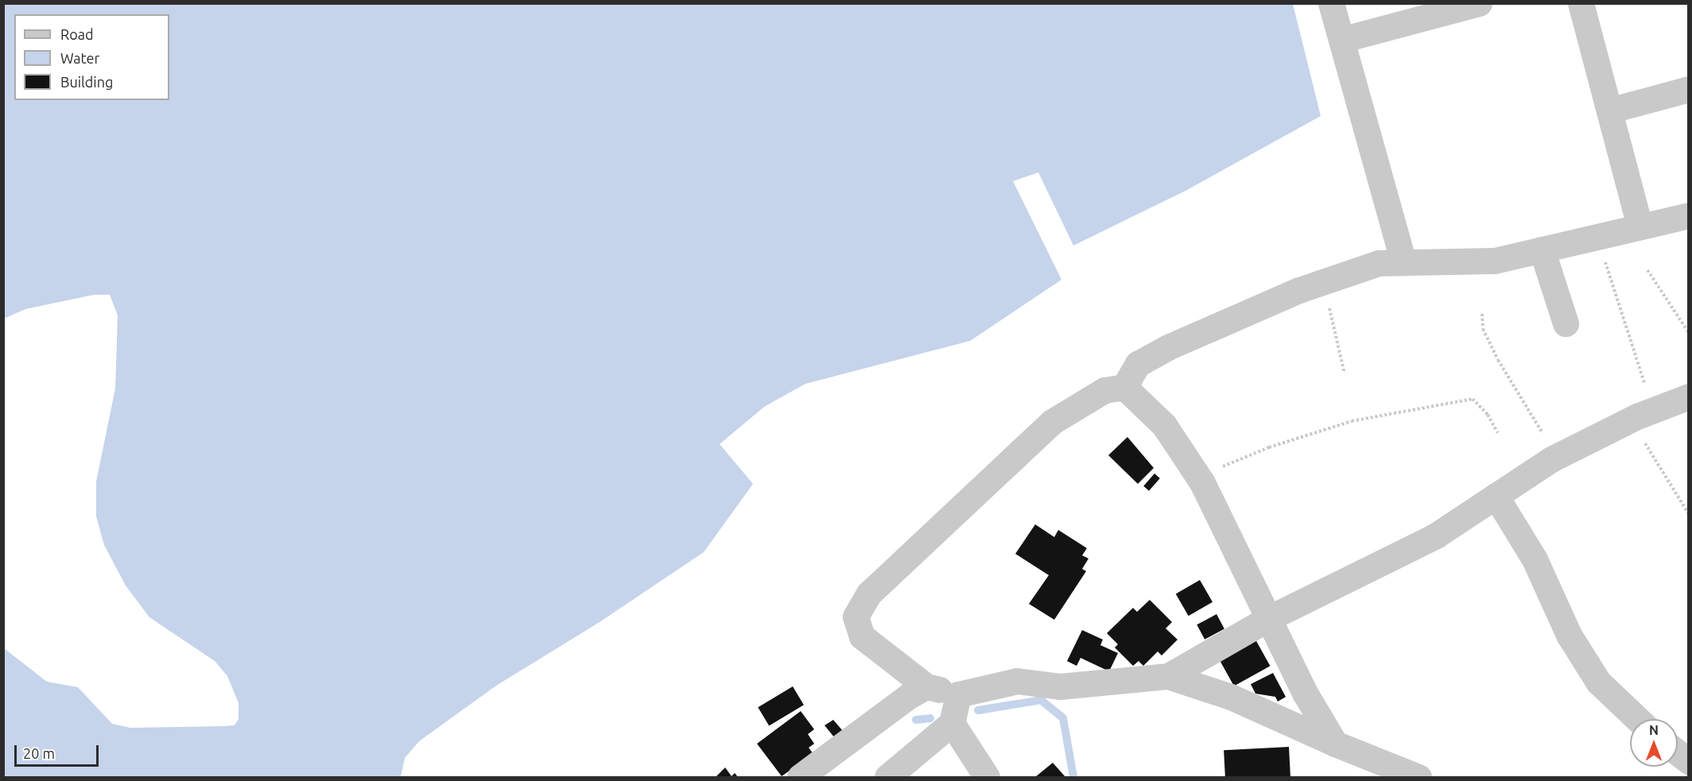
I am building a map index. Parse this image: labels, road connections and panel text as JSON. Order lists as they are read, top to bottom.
{
  "legend": ["Road", "Water", "Building"],
  "scale_bar": "20 m",
  "north": "top"
}
